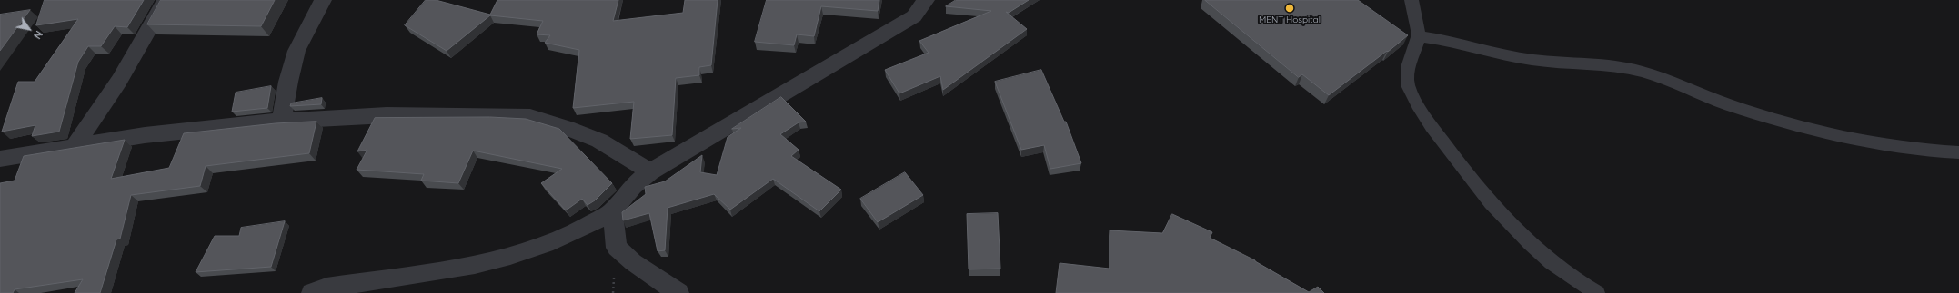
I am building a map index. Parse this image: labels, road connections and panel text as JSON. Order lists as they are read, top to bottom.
{
  "places": ["MENT Hospital"],
  "north": "bottom right"
}
